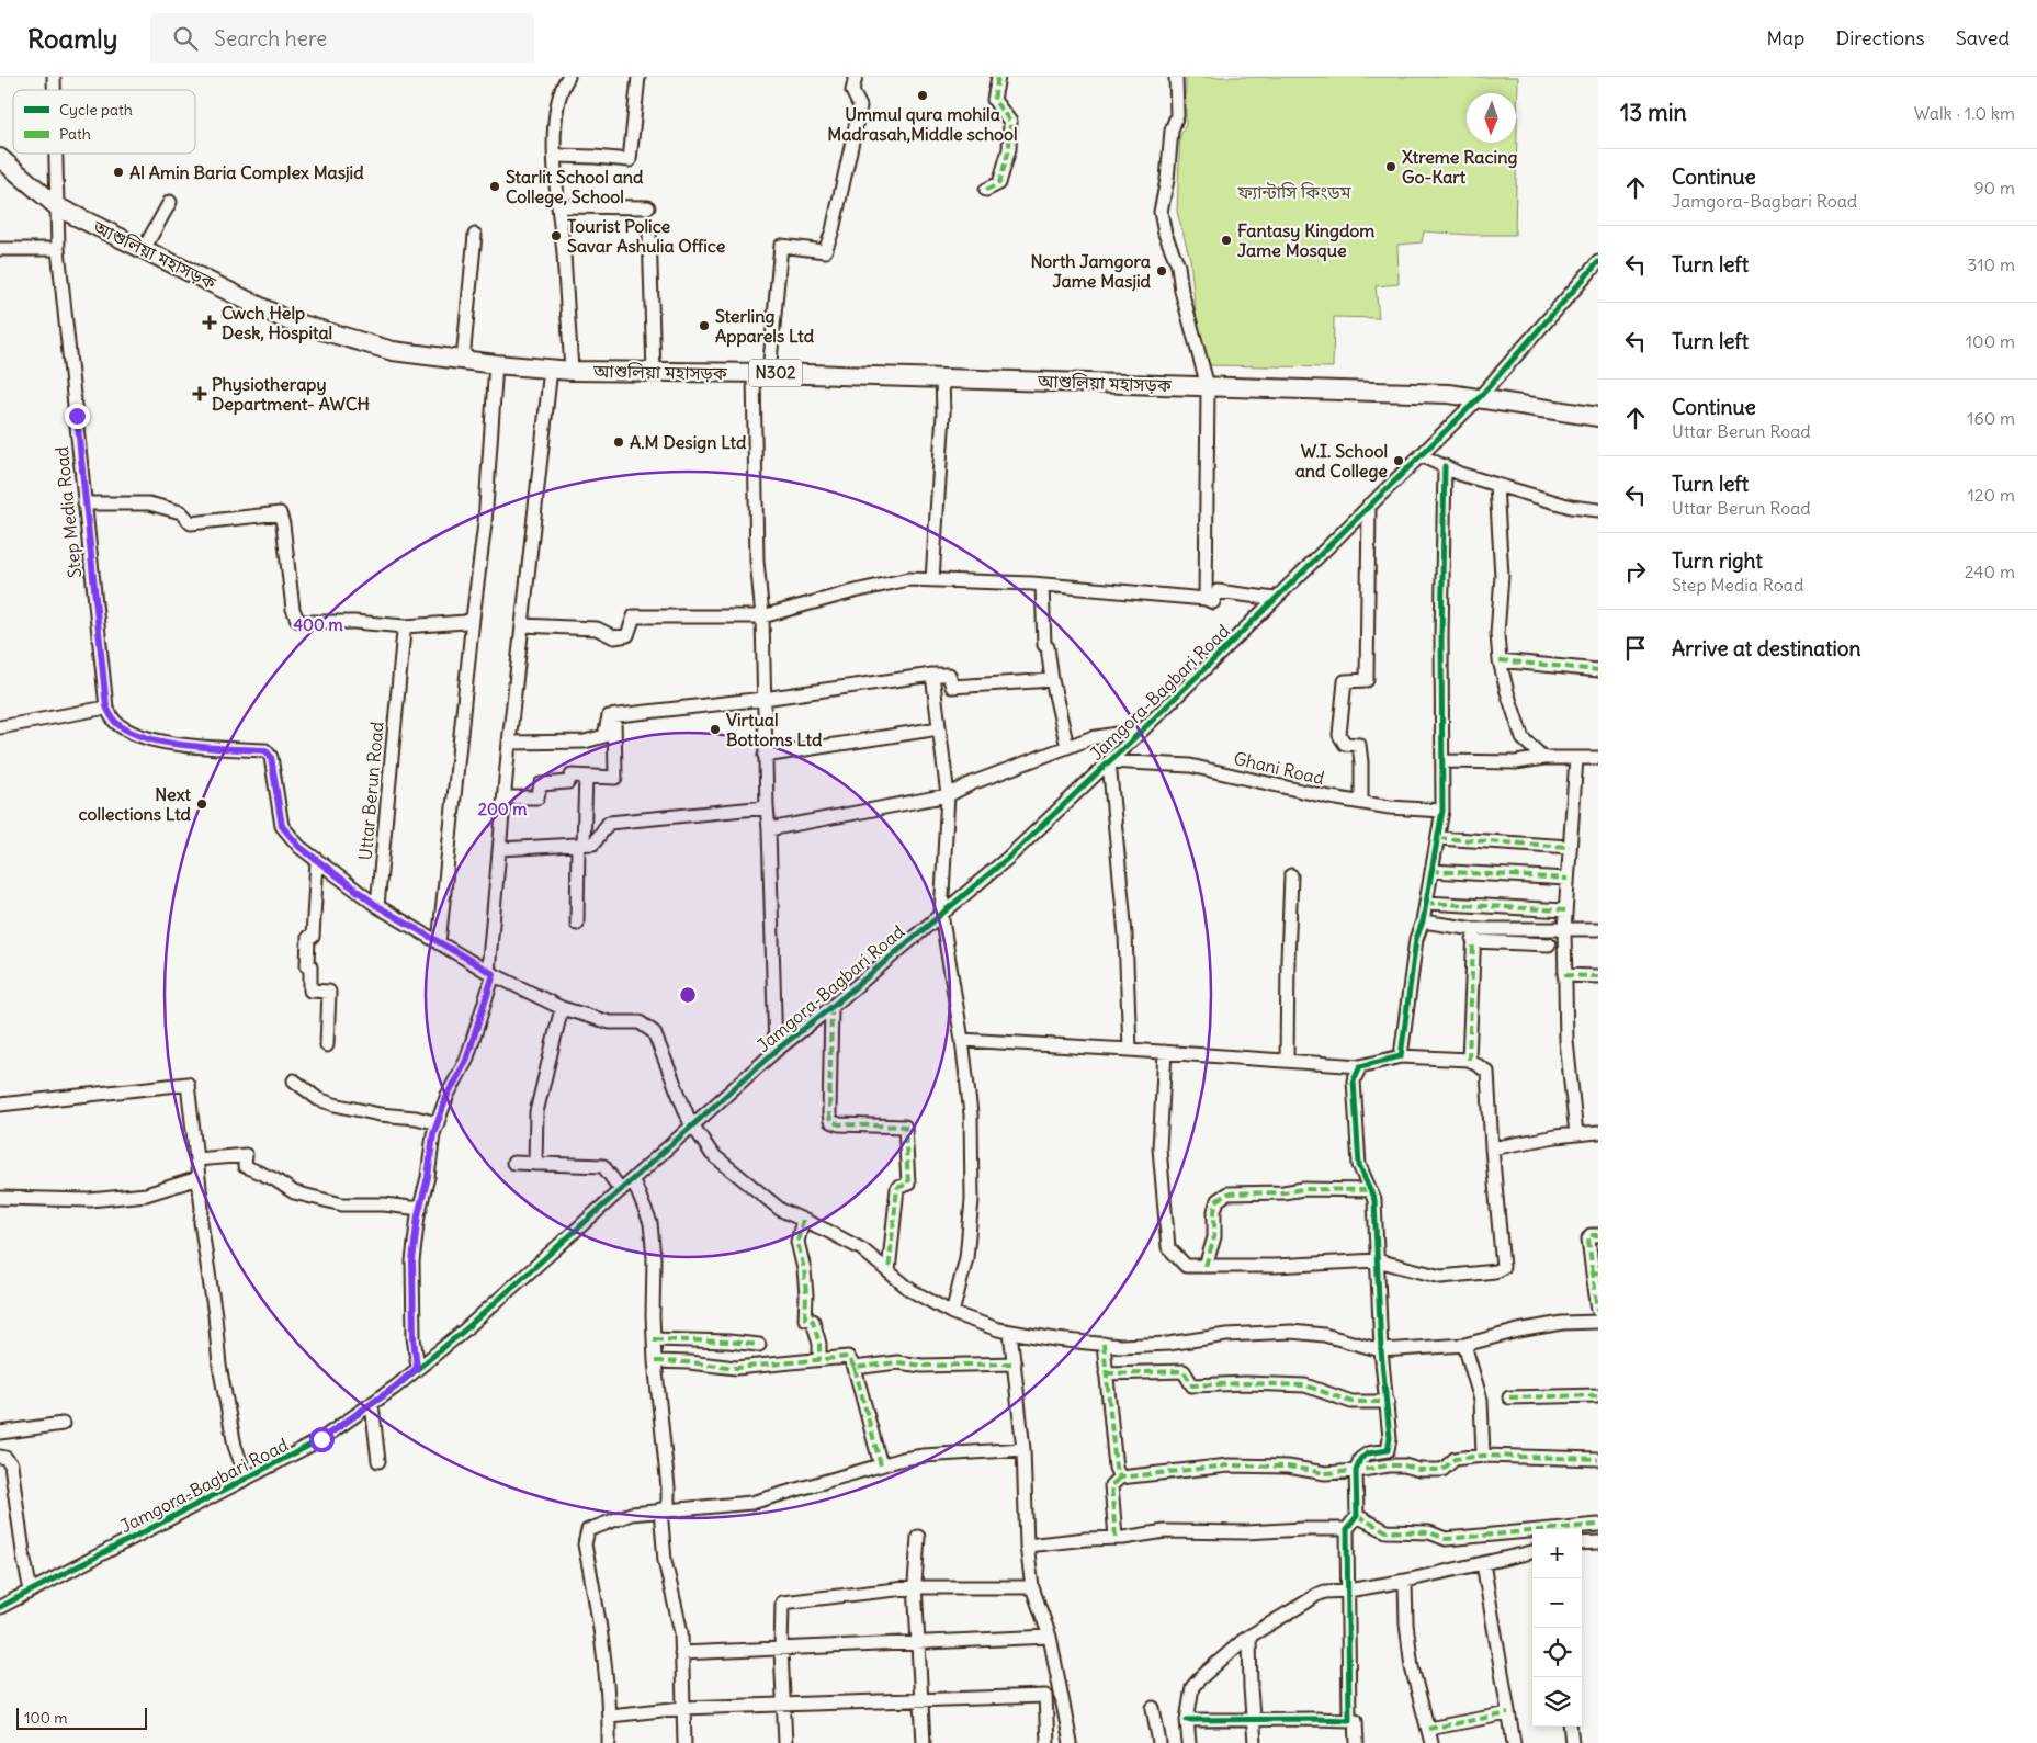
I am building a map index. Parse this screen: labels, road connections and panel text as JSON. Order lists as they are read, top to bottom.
{
  "streets": {
    "highway": ["আশুলিয়া মহাসড়ক", "N302"],
    "street": [
      "Step Media Road",
      "Jamgora-Bagbari Road",
      "Ghani Road",
      "Uttar Berun Road"
    ]
  },
  "crossings": [
    ["আশুলিয়া মহাসড়ক", "Step Media Road"],
    ["আশুলিয়া মহাসড়ক", "Jamgora-Bagbari Road"],
    ["Step Media Road", "Uttar Berun Road"],
    ["Jamgora-Bagbari Road", "Ghani Road"]
  ],
  "parks": ["ফ্যান্টাসি কিংডম"],
  "places": {
    "other": [
      "Ummul qura mohila Madrasah,Middle school",
      "Xtreme Racing Go-Kart",
      "Al Amin Baria Complex Masjid",
      "Starlit School and College, School",
      "Tourist Police Savar Ashulia Office",
      "Fantasy Kingdom Jame Mosque",
      "North Jamgora Jame Masjid",
      "Sterling Apparels Ltd",
      "A.M Design Ltd",
      "W.I. School and College",
      "Virtual Bottoms Ltd",
      "Next collections Ltd"
    ],
    "health": ["Cwch Help Desk, Hospital", "Physiotherapy Department- AWCH"]
  },
  "legend": ["Cycle path", "Path"],
  "scale_bar": "100 m",
  "north": "bottom",
  "page": {
    "header": "Roamly",
    "search": "Search here",
    "nav": ["Map", "Directions", "Saved"],
    "heading": ["13 min", "Walk · 1.0 km"],
    "list": [
      ["Continue", "Jamgora-Bagbari Road", "90 m"],
      ["Turn left", "310 m"],
      ["Turn left", "100 m"],
      ["Continue", "Uttar Berun Road", "160 m"],
      ["Turn left", "Uttar Berun Road", "120 m"],
      ["Turn right", "Step Media Road", "240 m"],
      "Arrive at destination"
    ],
    "map_buttons": ["+", "−"],
    "scale": "100 m"
  },
  "rings": ["400 m", "200 m"]
}
